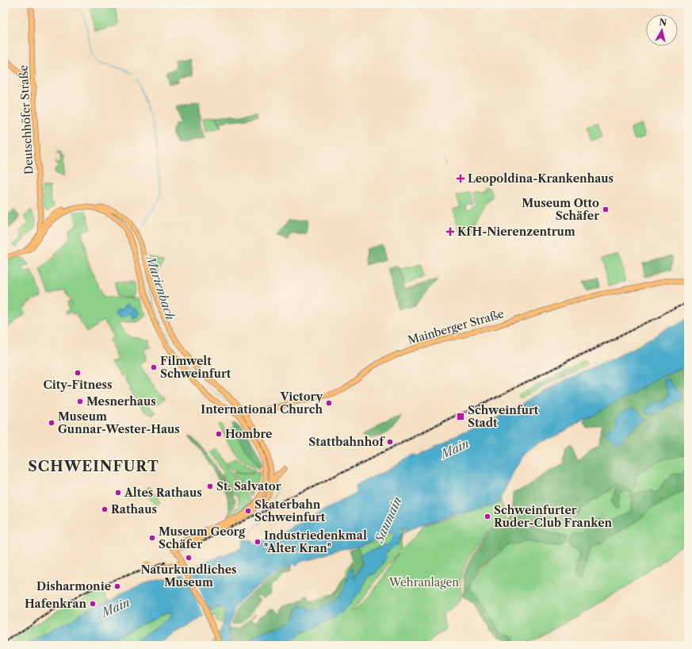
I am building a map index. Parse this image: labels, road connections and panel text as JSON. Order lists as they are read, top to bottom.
{
  "streets": {
    "main road": ["Deutschhöfer Straße", "Mainberger Straße"]
  },
  "districts": ["SCHWEINFURT"],
  "water": ["Marienbach", "Main", "Saumain"],
  "parks": ["Wehranlagen"],
  "places": {
    "health": ["Leopoldina-Krankenhaus", "KfH-Nierenzentrum"],
    "other": [
      "Museum Otto Schäfer",
      "Filmwelt Schweinfurt",
      "City-Fitness",
      "Mesnerhaus",
      "Victory International Church",
      "Museum Gunnar-Wester-Haus",
      "Hombre",
      "Stattbahnhof",
      "St. Salvator",
      "Altes Rathaus",
      "Rathaus",
      "Skaterbahn Schweinfurt",
      "Schweinfurter Ruder-Club Franken",
      "Museum Georg Schäfer",
      "Industriedenkmal \"Alter Kran\"",
      "Naturkundliches Museum",
      "Disharmonie",
      "Hafenkran"
    ],
    "transit": ["Schweinfurt Stadt"]
  },
  "north": "top"
}
